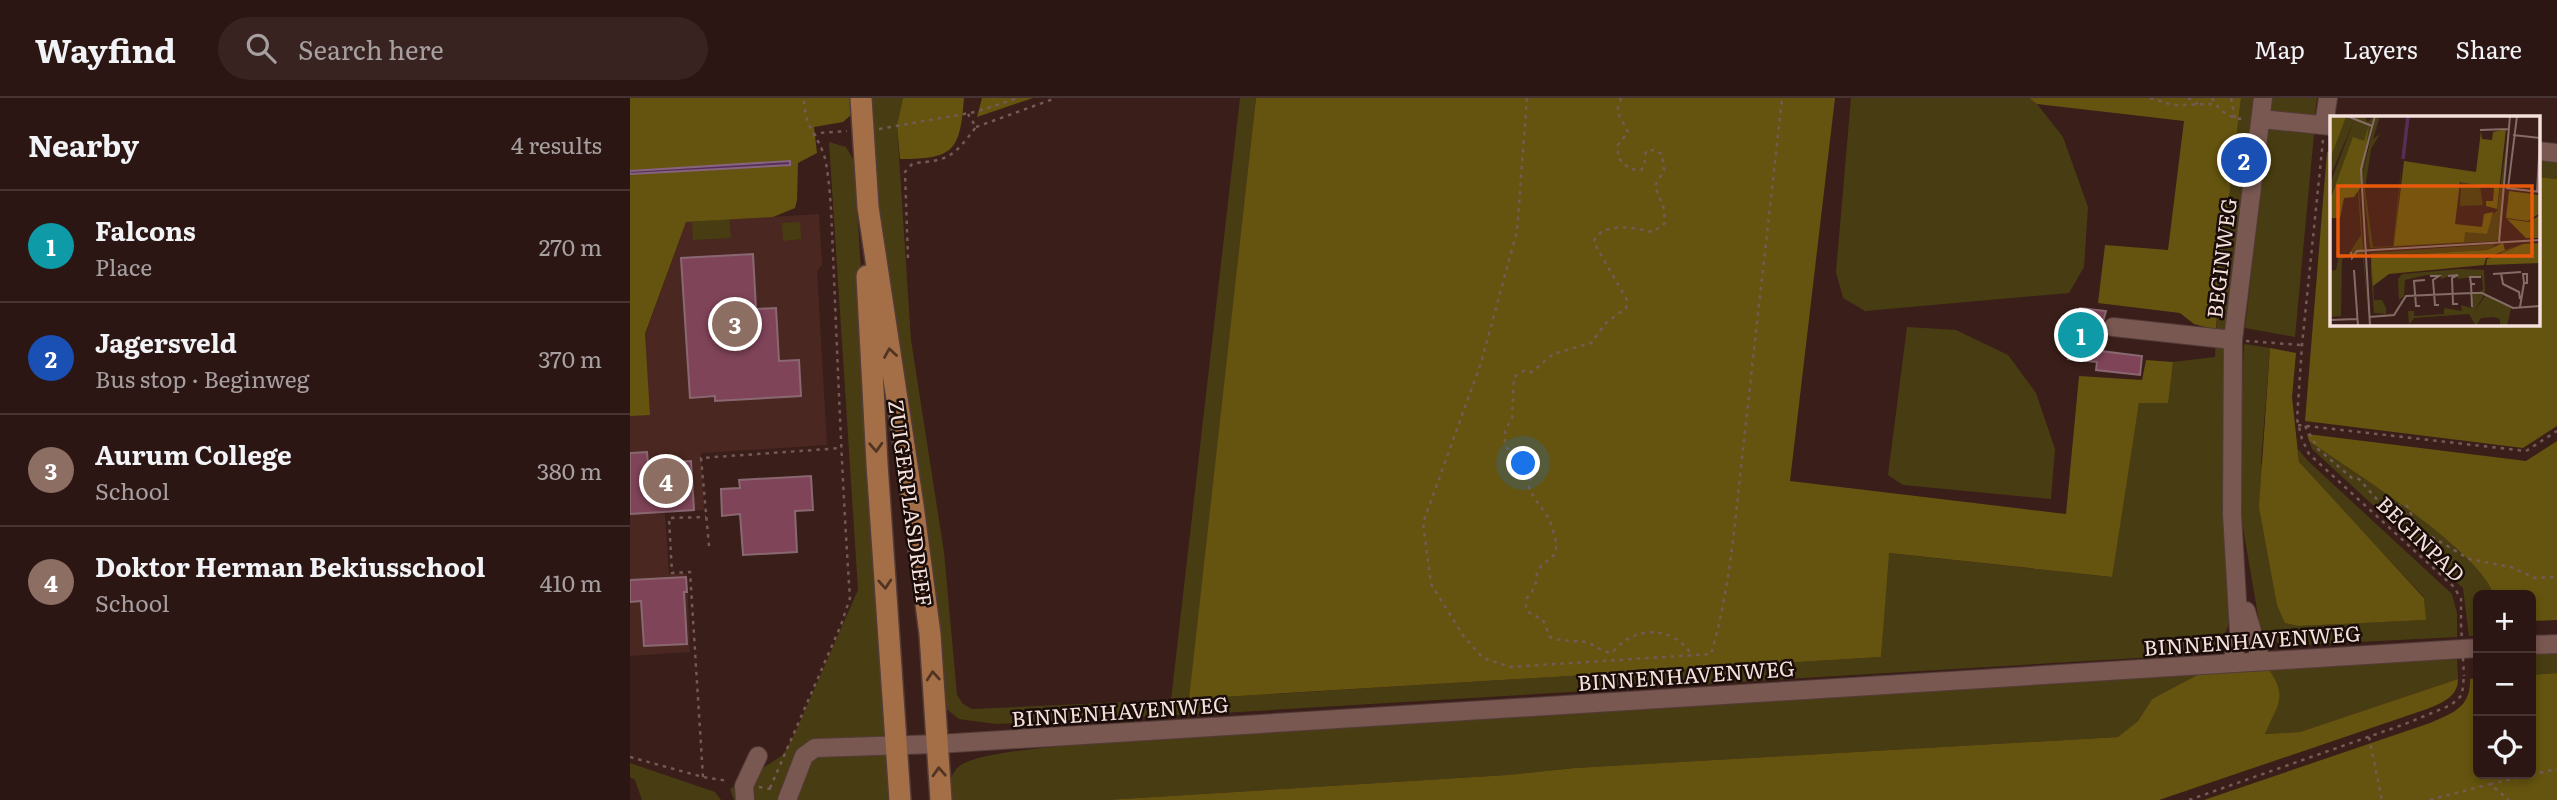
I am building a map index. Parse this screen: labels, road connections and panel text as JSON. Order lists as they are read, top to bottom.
{
  "streets": {
    "main road": ["ZUIGERPLASDREEF"],
    "street": ["BEGINWEG", "BINNENHAVENWEG"],
    "path": ["BEGINPAD"]
  },
  "crossings": [
    ["BEGINWEG", "BINNENHAVENWEG"],
    ["ZUIGERPLASDREEF", "BINNENHAVENWEG"]
  ],
  "page": {
    "header": "Wayfind",
    "search": "Search here",
    "nav": ["Map", "Layers", "Share"],
    "heading": ["Nearby", "4 results"],
    "pins": [
      "2",
      "3",
      "1",
      "4"
    ],
    "list": [
      {
        "mark": "1",
        "name": "Falcons",
        "note": "Place",
        "value": "270 m"
      },
      {
        "mark": "2",
        "name": "Jagersveld",
        "note": "Bus stop · Beginweg",
        "value": "370 m"
      },
      {
        "mark": "3",
        "name": "Aurum College",
        "note": "School",
        "value": "380 m"
      },
      {
        "mark": "4",
        "name": "Doktor Herman Bekiusschool",
        "note": "School",
        "value": "410 m"
      }
    ],
    "map_buttons": ["+", "−"]
  }
}
